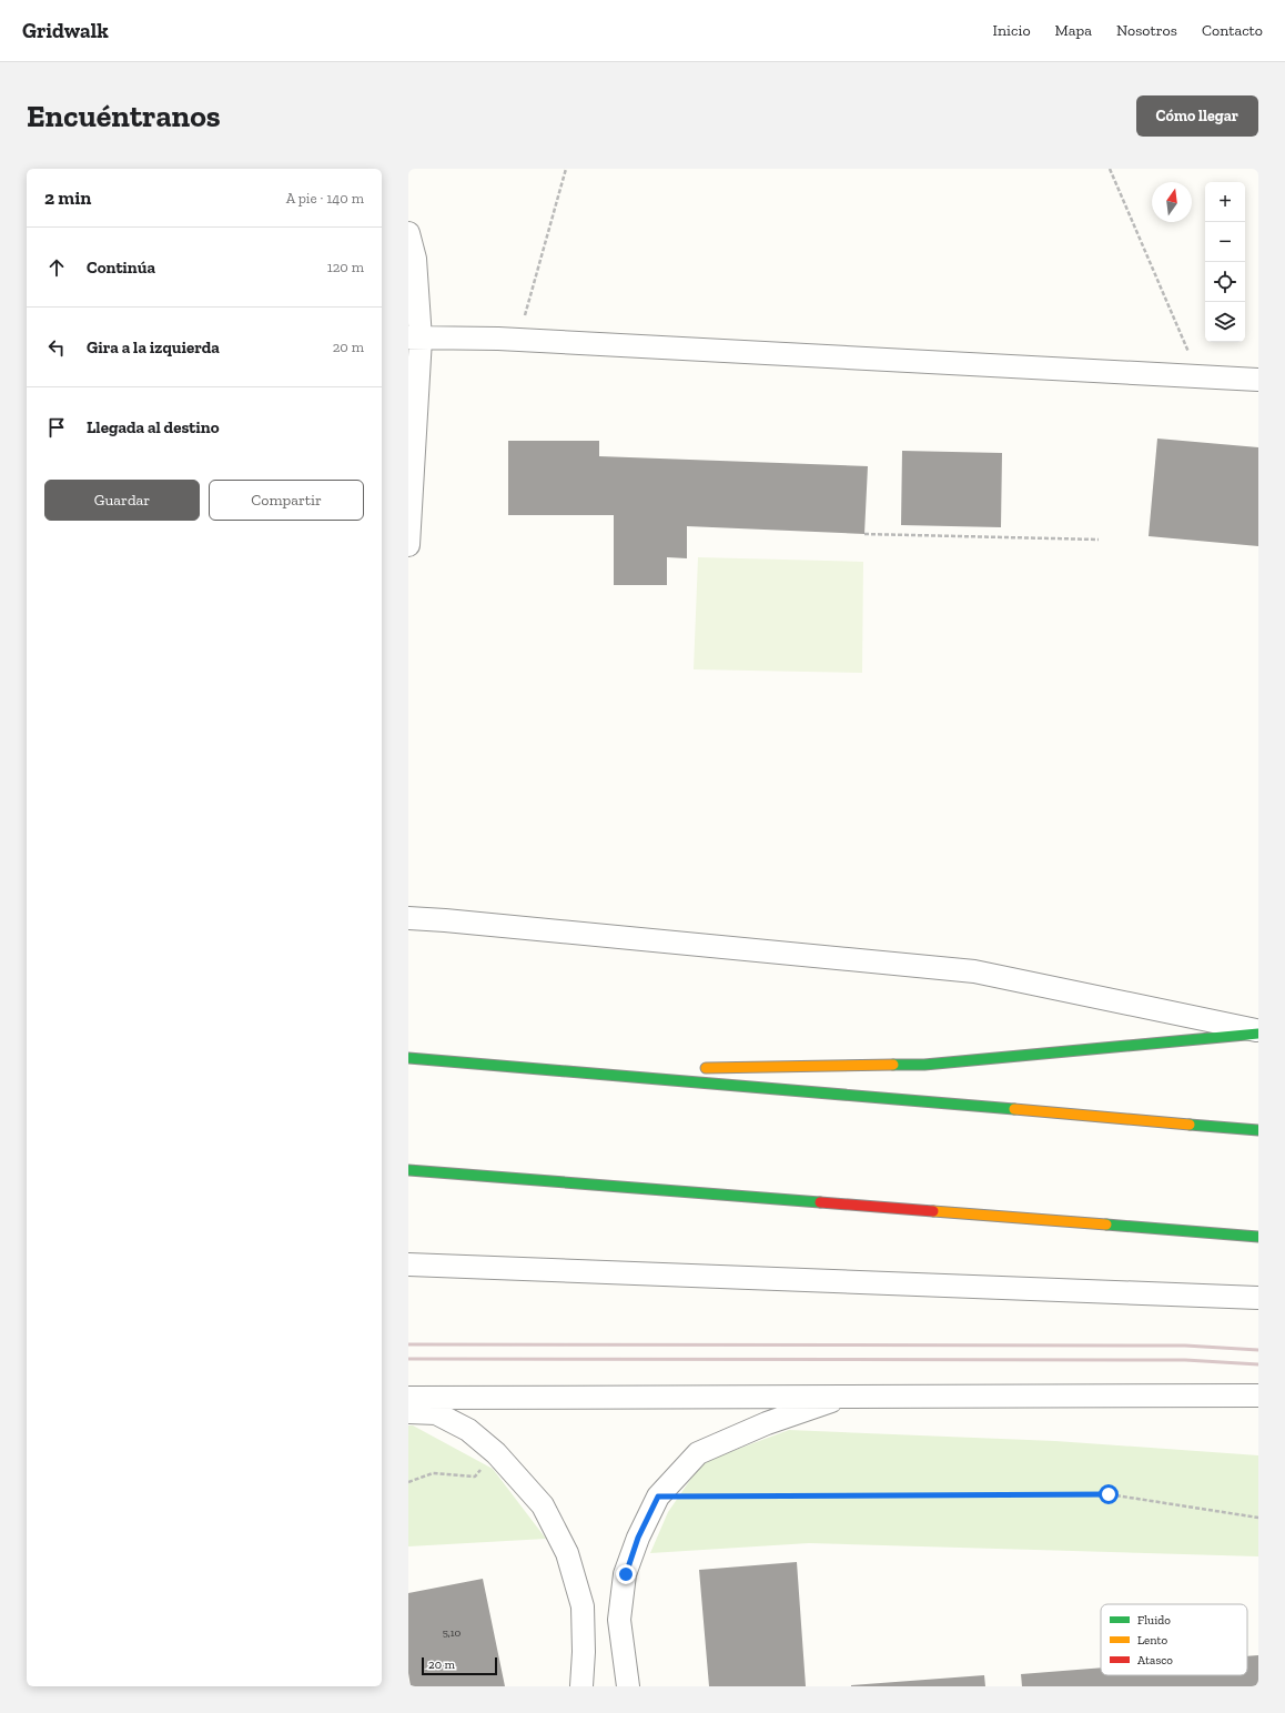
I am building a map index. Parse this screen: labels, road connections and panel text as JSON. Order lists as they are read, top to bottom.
{
  "house_numbers": ["5,10"],
  "legend": ["Fluido", "Lento", "Atasco"],
  "scale_bar": "20 m",
  "north": "top",
  "page": {
    "header": "Gridwalk",
    "nav": [
      "Inicio",
      "Mapa",
      "Nosotros",
      "Contacto"
    ],
    "buttons": [
      "Cómo llegar",
      ["Guardar", "Compartir"]
    ],
    "title": "Encuéntranos",
    "heading": ["2 min", "A pie · 140 m"],
    "map_buttons": ["+", "−"],
    "list": [
      ["Continúa", "120 m"],
      ["Gira a la izquierda", "20 m"],
      "Llegada al destino"
    ],
    "scale": "20 m"
  }
}
